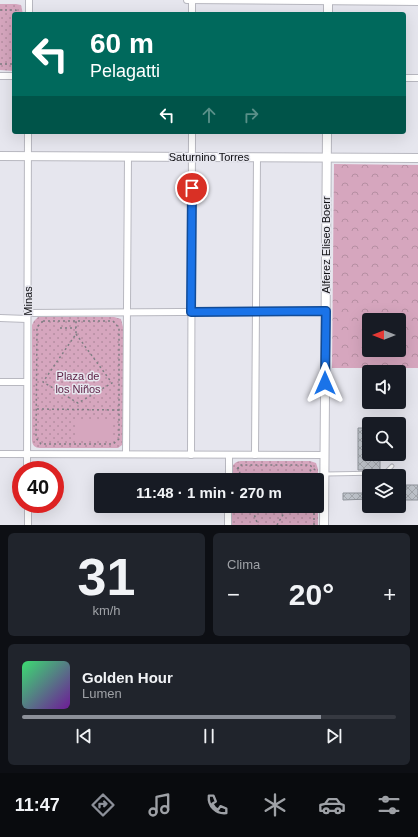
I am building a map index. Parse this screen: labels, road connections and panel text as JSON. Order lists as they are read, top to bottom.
{
  "streets": {
    "street": ["Saturnino Torres", "Alferez Eliseo Boerr", "Minas"]
  },
  "crossings": [
    ["Saturnino Torres", "Alferez Eliseo Boerr"],
    ["Saturnino Torres", "Minas"]
  ],
  "parks": ["Plaza de los Niños"],
  "north": "left",
  "page": {
    "turn": ["60 m", "Pelagatti"],
    "limit": "40",
    "trip": "11:48 · 1 min · 270 m",
    "tile": [
      ["31", "km/h"],
      "Clima"
    ],
    "heat": ["−", "20°", "+"],
    "song": ["Golden Hour", "Lumen"],
    "tabs": "11:47"
  }
}
